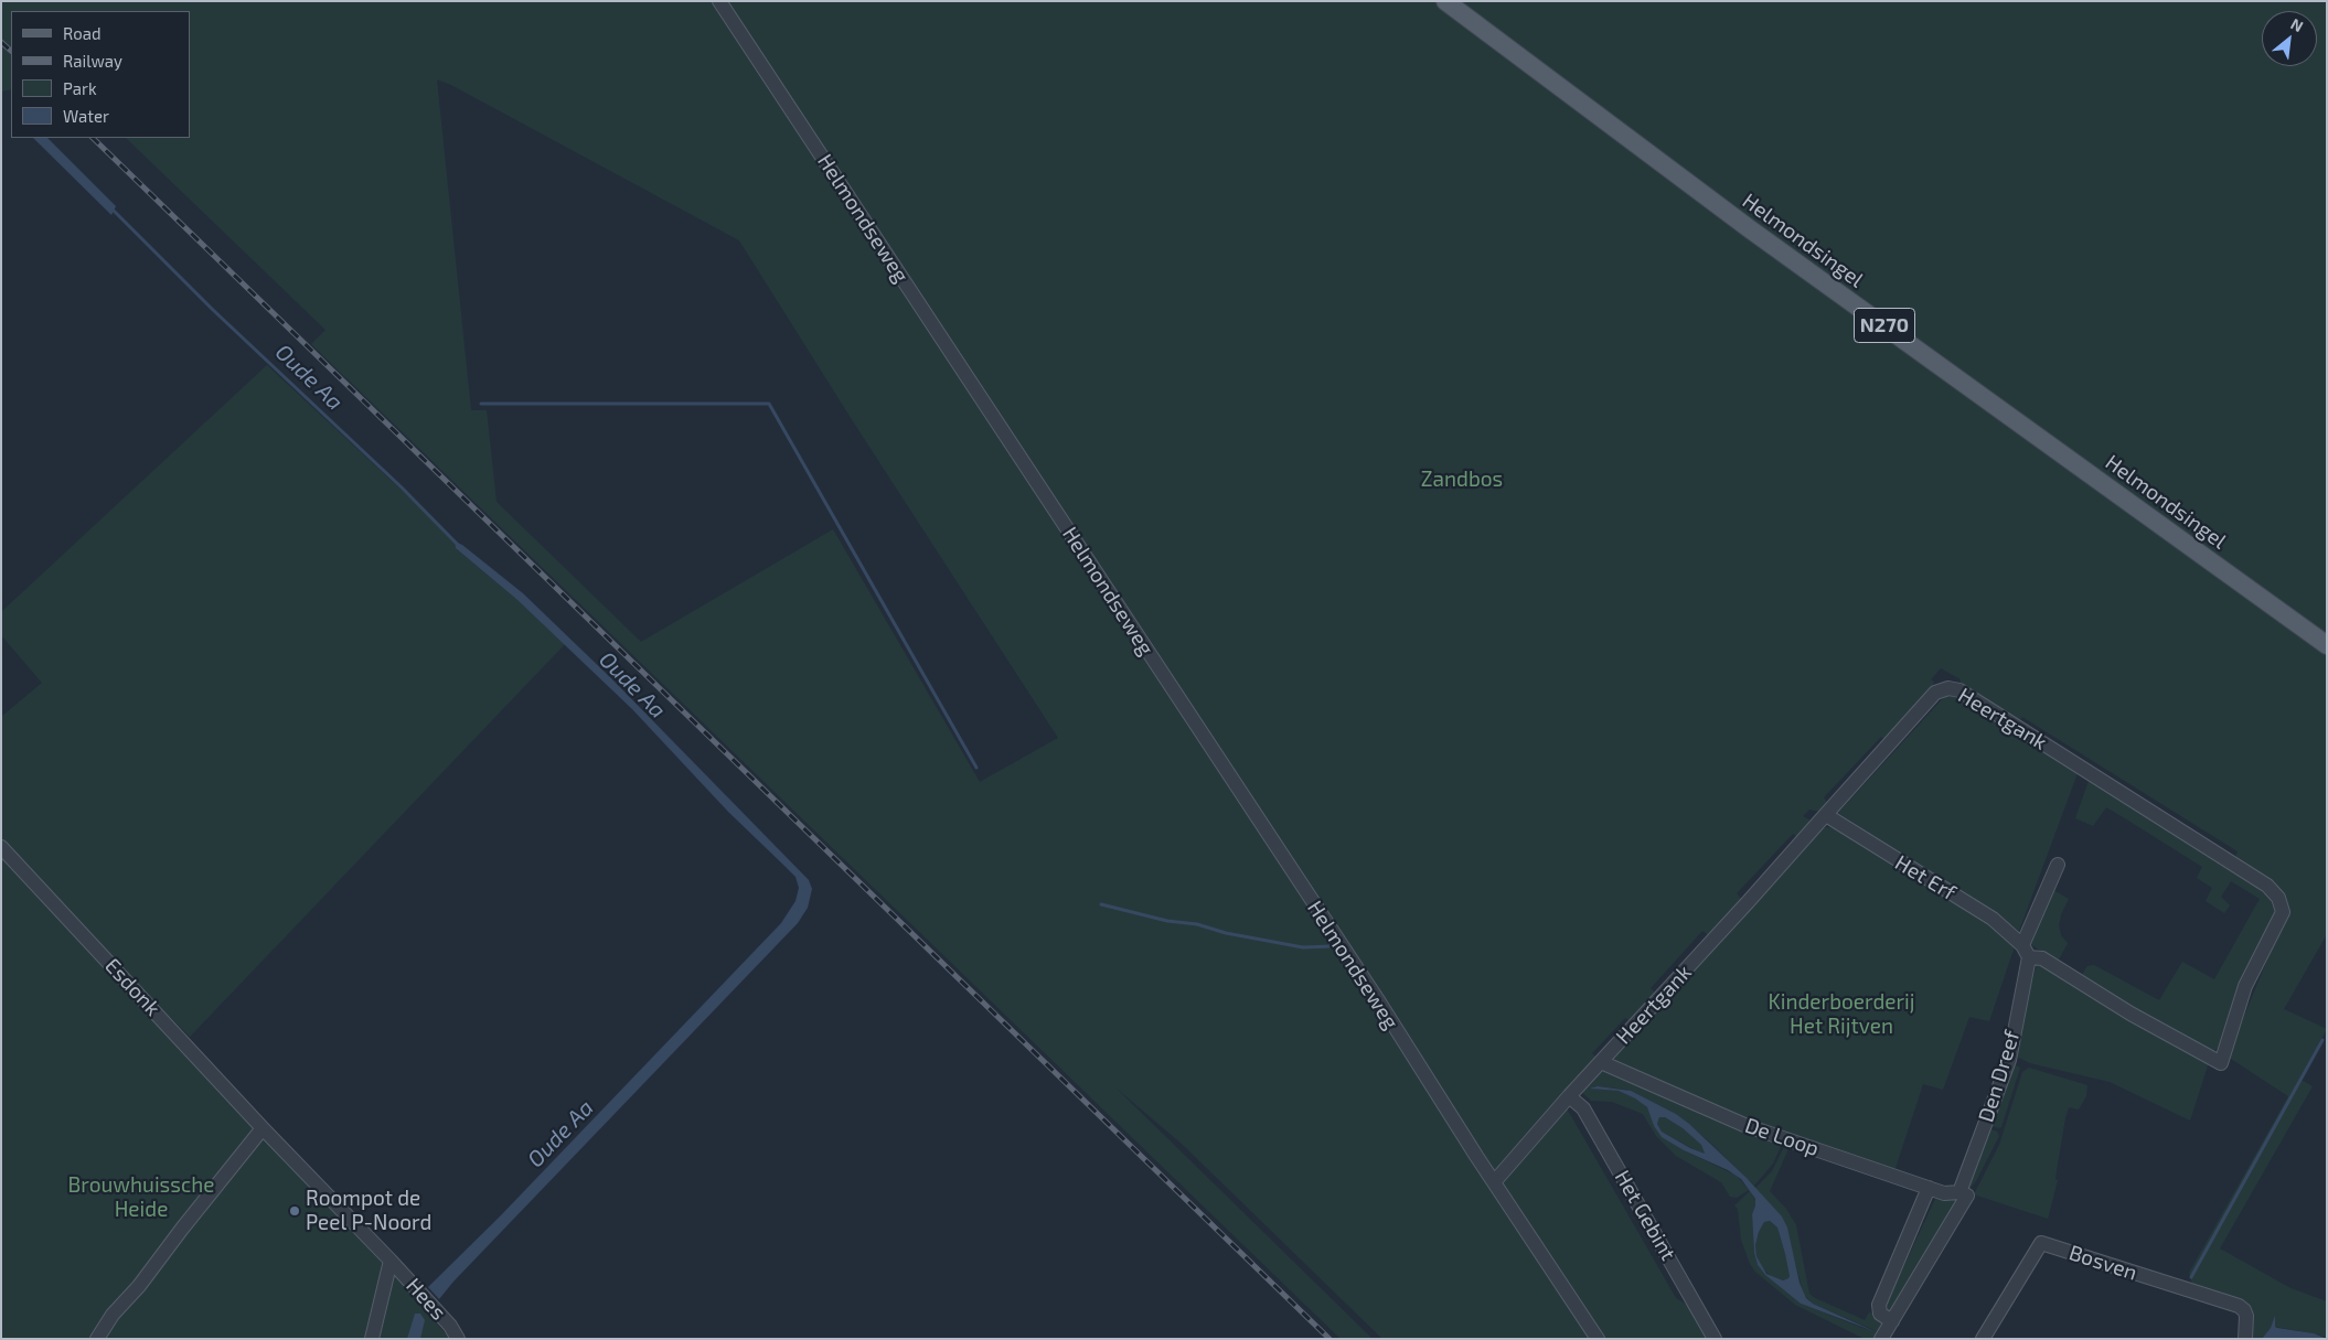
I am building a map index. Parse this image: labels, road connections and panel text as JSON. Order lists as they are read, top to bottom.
{
  "streets": {
    "main road": ["Helmondsingel", "N270"],
    "street": [
      "Helmondseweg",
      "Heertgank",
      "Het Erf",
      "Esdonk",
      "Den Dreef",
      "De Loop",
      "Het Gebint",
      "Bosven",
      "Hees"
    ]
  },
  "crossings": [
    ["Heertgank", "Het Erf"],
    ["Heertgank", "De Loop"],
    ["Het Erf", "Den Dreef"],
    ["Esdonk", "Hees"],
    ["Den Dreef", "De Loop"]
  ],
  "water": ["Oude Aa"],
  "parks": ["Zandbos", "Kinderboerderij Het Rijtven", "Brouwhuissche Heide"],
  "places": ["Roompot de Peel P-Noord"],
  "legend": [
    "Road",
    "Railway",
    "Park",
    "Water"
  ],
  "north": "top right"
}
